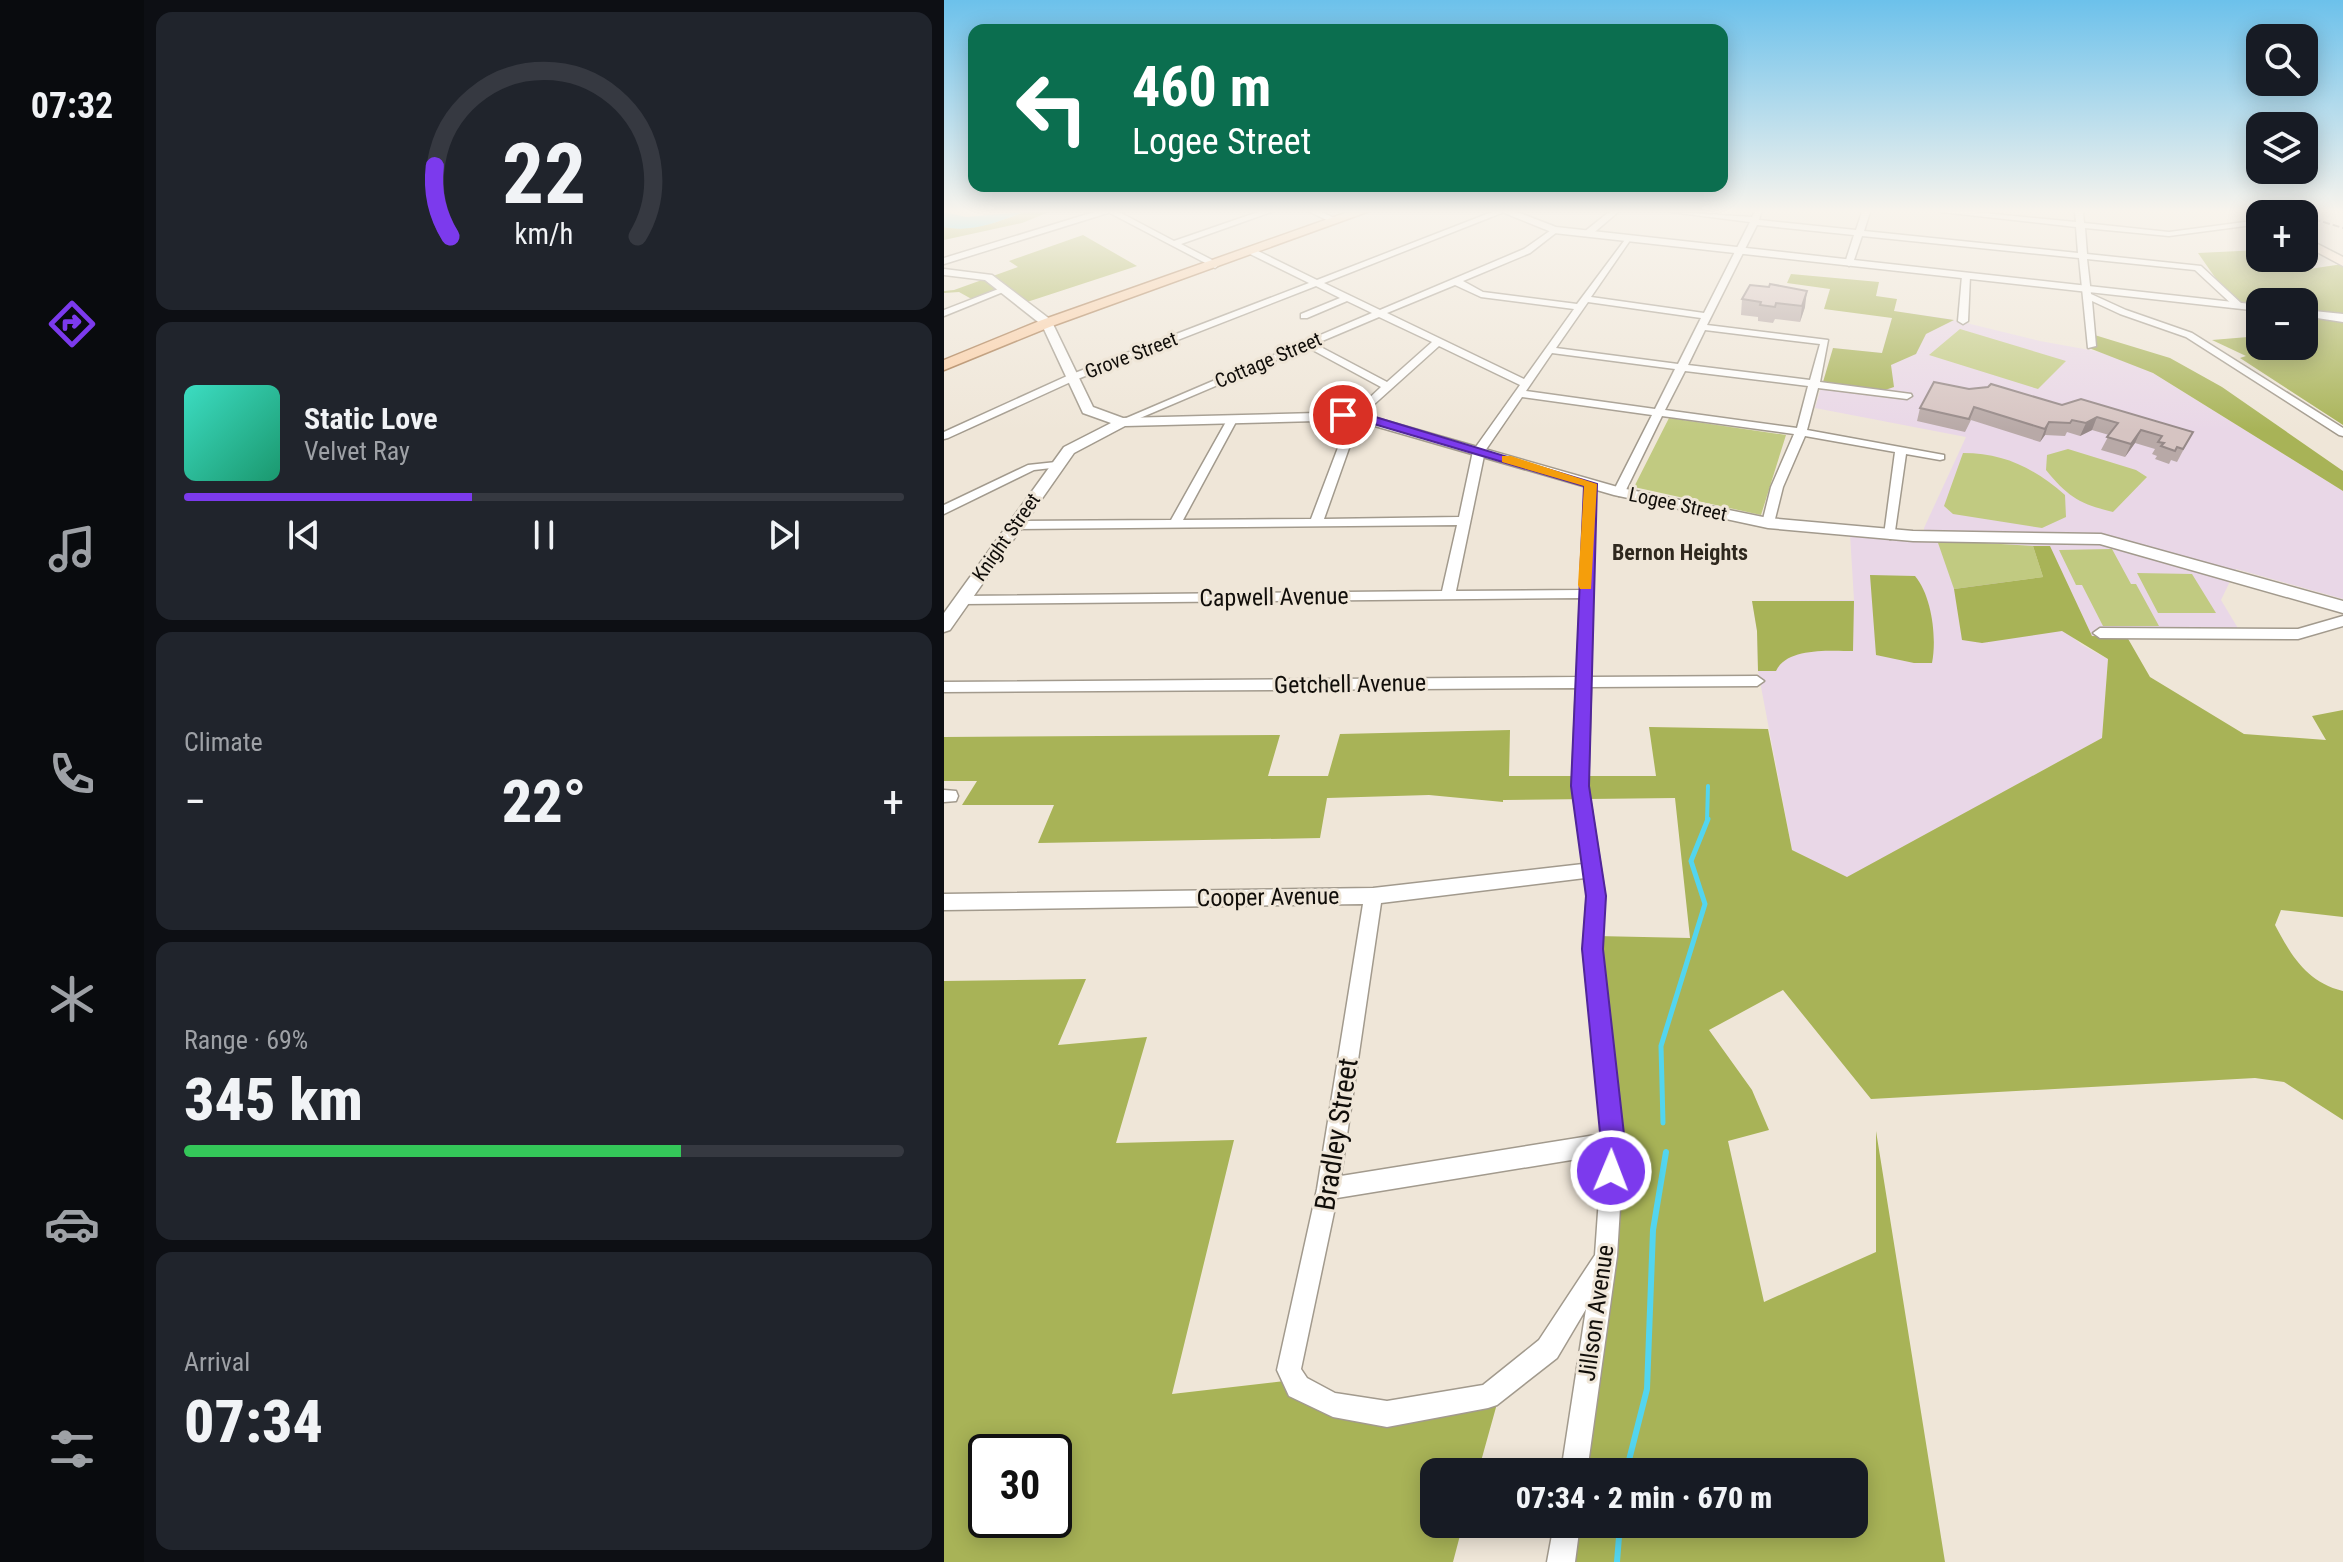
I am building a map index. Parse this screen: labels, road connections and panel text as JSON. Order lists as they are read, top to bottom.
{
  "streets": {
    "street": [
      "Grove Street",
      "Cottage Street",
      "Logee Street",
      "Knight Street",
      "Capwell Avenue",
      "Getchell Avenue",
      "Cooper Avenue",
      "Bradley Street",
      "Jillson Avenue"
    ]
  },
  "crossings": [
    ["Grove Street", "Logee Street"],
    ["Cottage Street", "Logee Street"],
    ["Cottage Street", "Knight Street"],
    ["Logee Street", "Jillson Avenue"],
    ["Knight Street", "Capwell Avenue"],
    ["Capwell Avenue", "Jillson Avenue"],
    ["Getchell Avenue", "Jillson Avenue"],
    ["Cooper Avenue", "Bradley Street"],
    ["Cooper Avenue", "Jillson Avenue"],
    ["Bradley Street", "Jillson Avenue"]
  ],
  "districts": ["Bernon Heights"],
  "page": {
    "tabs": "07:32",
    "map_buttons": ["+", "−"],
    "turn": ["460 m", "Logee Street"],
    "song": ["Static Love", "Velvet Ray"],
    "tile": [
      "Climate",
      ["Range · 69%", "345 km"],
      ["Arrival", "07:34"]
    ],
    "heat": ["−", "22°", "+"],
    "limit": "30",
    "trip": "07:34 · 2 min · 670 m",
    "gauge": ["22", "km/h"]
  }
}
